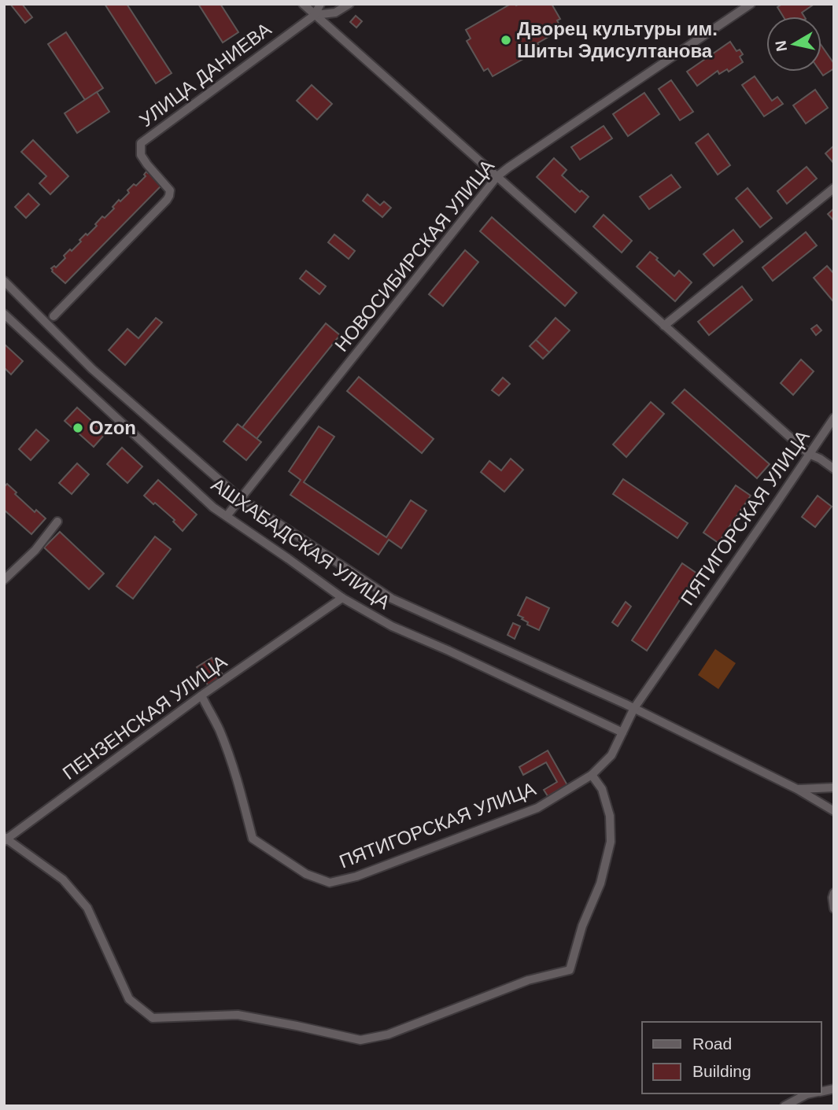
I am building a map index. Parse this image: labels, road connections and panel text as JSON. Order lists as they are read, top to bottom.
{
  "streets": {
    "street": [
      "УЛИЦА ДАНИЕВА",
      "НОВОСИБИРСКАЯ УЛИЦА",
      "ПЯТИГОРСКАЯ УЛИЦА",
      "АШХАБАДСКАЯ УЛИЦА",
      "ПЕНЗЕНСКАЯ УЛИЦА"
    ]
  },
  "crossings": [
    ["НОВОСИБИРСКАЯ УЛИЦА", "АШХАБАДСКАЯ УЛИЦА"],
    ["ПЯТИГОРСКАЯ УЛИЦА", "АШХАБАДСКАЯ УЛИЦА"],
    ["ПЯТИГОРСКАЯ УЛИЦА", "ПЕНЗЕНСКАЯ УЛИЦА"],
    ["АШХАБАДСКАЯ УЛИЦА", "ПЕНЗЕНСКАЯ УЛИЦА"]
  ],
  "places": ["Дворец культуры им. Шиты Эдисултанова", "Ozon"],
  "legend": ["Road", "Building"],
  "north": "left"
}
